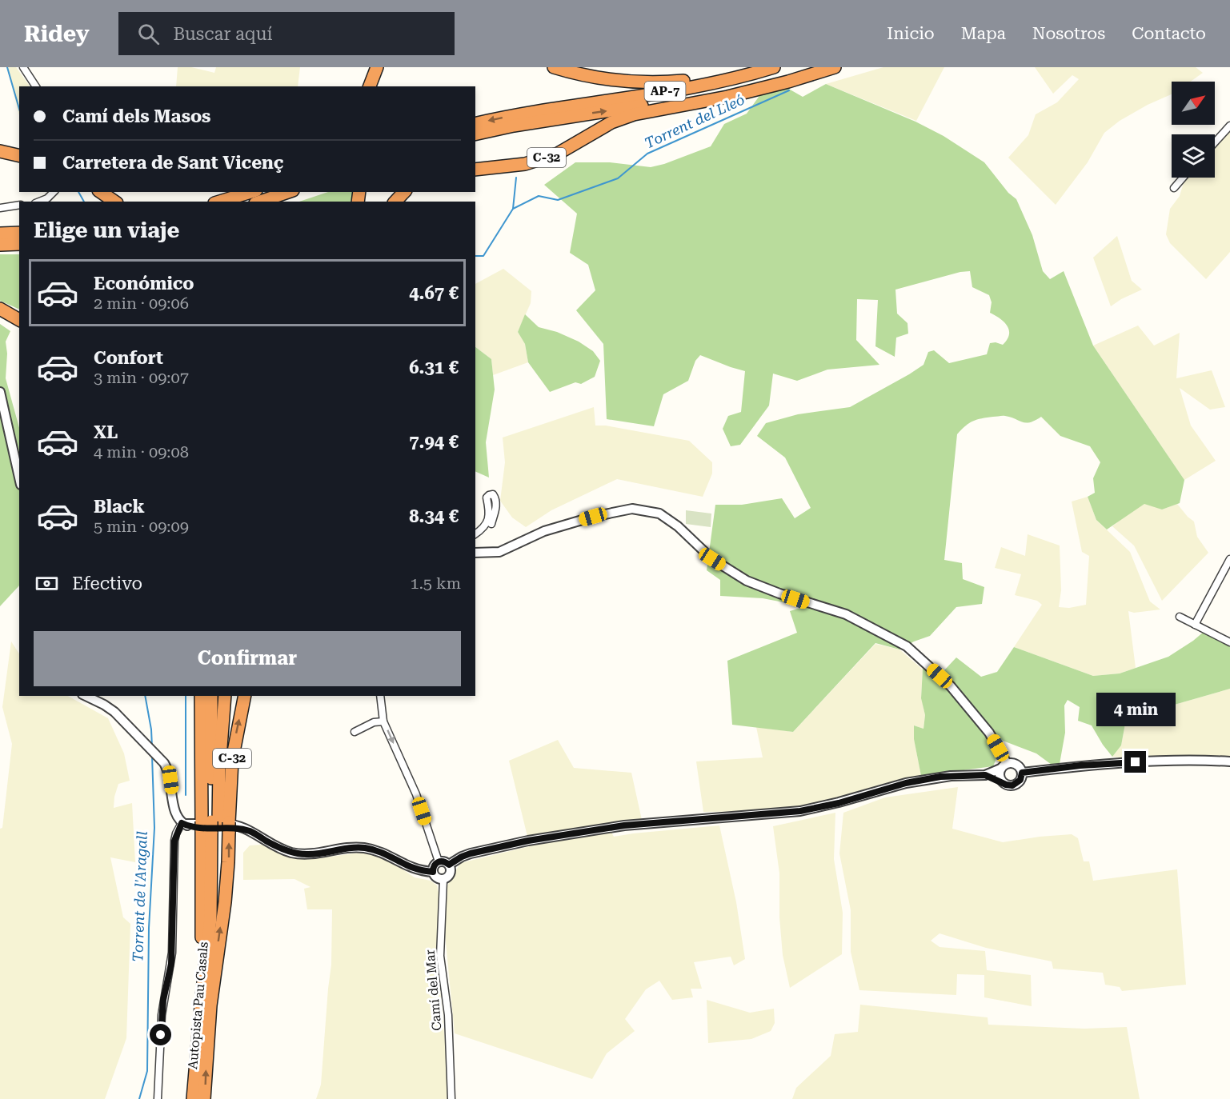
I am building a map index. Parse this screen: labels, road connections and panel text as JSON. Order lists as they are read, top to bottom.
{
  "streets": {
    "highway": ["AP-7", "C-32", "Autopista Pau Casals"],
    "street": ["Camí del Mar"]
  },
  "crossings": [
    ["C-32", "Autopista Pau Casals"]
  ],
  "water": ["Torrent del Lleó", "Torrent de l'Aragall"],
  "north": "top right",
  "page": {
    "header": "Ridey",
    "search": "Buscar aquí",
    "nav": [
      "Inicio",
      "Mapa",
      "Nosotros",
      "Contacto"
    ],
    "banner": ["Camí dels Masos", "Carretera de Sant Vicenç"],
    "heading": "Elige un viaje",
    "list": [
      {
        "name": "Económico",
        "note": "2 min · 09:06",
        "value": "4.67 €"
      },
      {
        "name": "Confort",
        "note": "3 min · 09:07",
        "value": "6.31 €"
      },
      {
        "name": "XL",
        "note": "4 min · 09:08",
        "value": "7.94 €"
      },
      {
        "name": "Black",
        "note": "5 min · 09:09",
        "value": "8.34 €"
      }
    ],
    "pay": ["Efectivo", "1.5 km"],
    "buttons": "Confirmar",
    "bubble": "4 min"
  }
}
